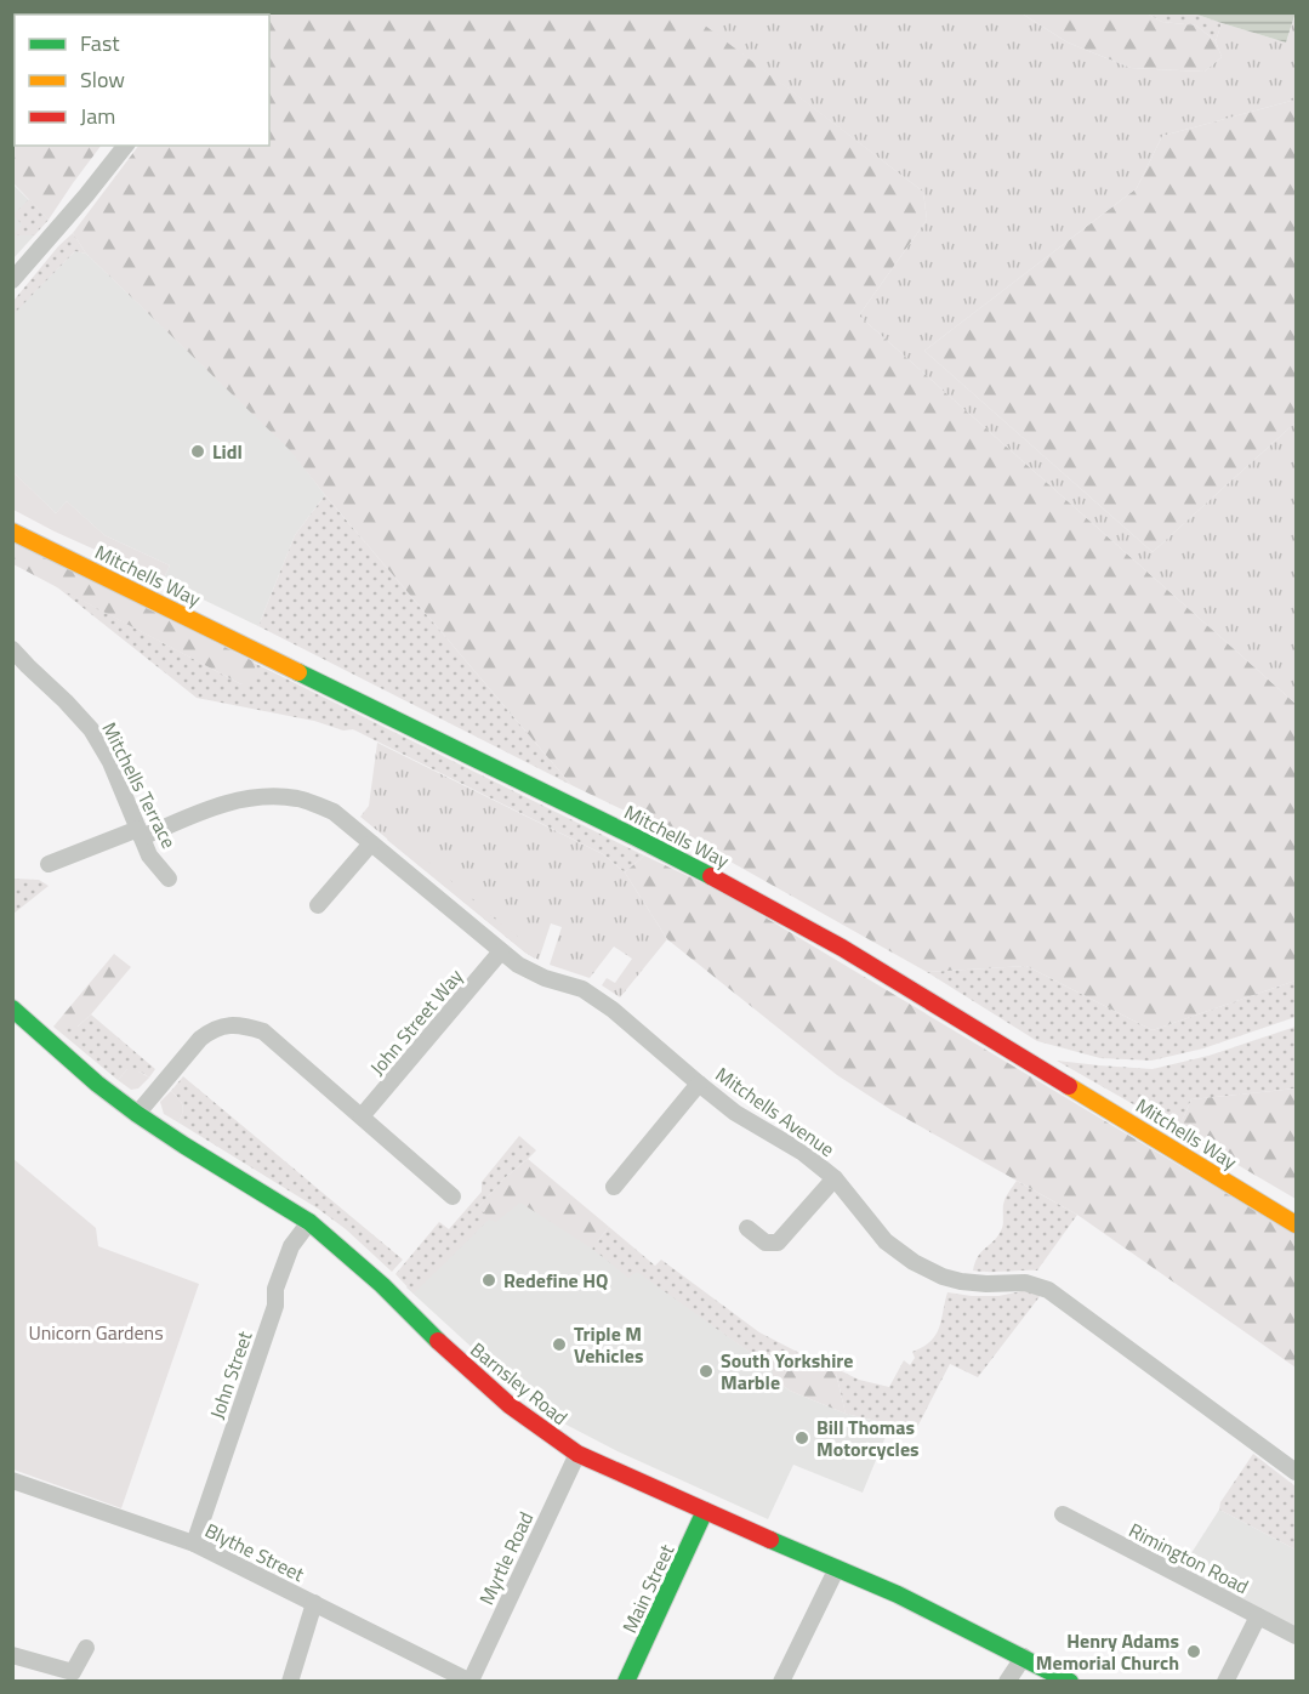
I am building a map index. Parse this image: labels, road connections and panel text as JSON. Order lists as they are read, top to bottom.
{
  "streets": {
    "street": [
      "Mitchells Way",
      "Mitchells Terrace",
      "John Street Way",
      "Mitchells Avenue",
      "John Street",
      "Barnsley Road",
      "Blythe Street",
      "Myrtle Road",
      "Rimington Road",
      "Main Street"
    ]
  },
  "crossings": [
    ["Mitchells Terrace", "Mitchells Avenue"],
    ["John Street Way", "Mitchells Avenue"],
    ["John Street", "Barnsley Road"],
    ["John Street", "Blythe Street"],
    ["Barnsley Road", "Myrtle Road"],
    ["Barnsley Road", "Main Street"],
    ["Blythe Street", "Myrtle Road"]
  ],
  "parks": ["Unicorn Gardens"],
  "places": [
    "Lidl",
    "Redefine HQ",
    "Triple M Vehicles",
    "South Yorkshire Marble",
    "Bill Thomas Motorcycles",
    "Henry Adams Memorial Church"
  ],
  "legend": ["Fast", "Slow", "Jam"]
}
